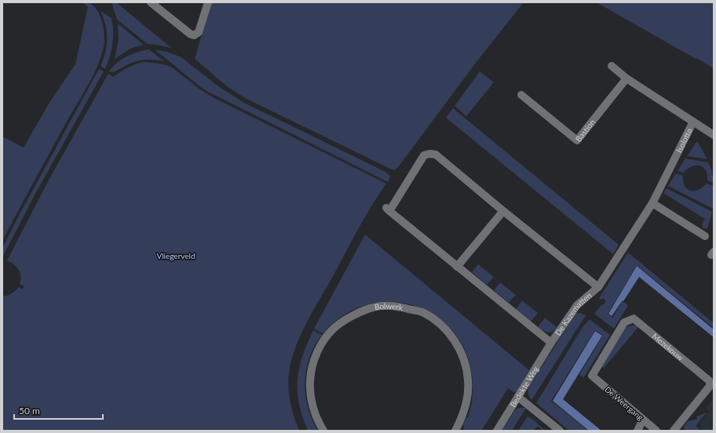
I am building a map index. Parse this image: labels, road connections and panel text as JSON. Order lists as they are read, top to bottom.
{
  "streets": {
    "street": [
      "Bastion",
      "Isolotto",
      "Bolwerk",
      "De Kazematten",
      "Mezekouw",
      "Bedekte Weg",
      "De Weergang"
    ]
  },
  "crossings": [
    ["De Kazematten", "Bedekte Weg"],
    ["Mezekouw", "De Weergang"]
  ],
  "parks": ["Vliegerveld"],
  "scale_bar": "50 m"
}
